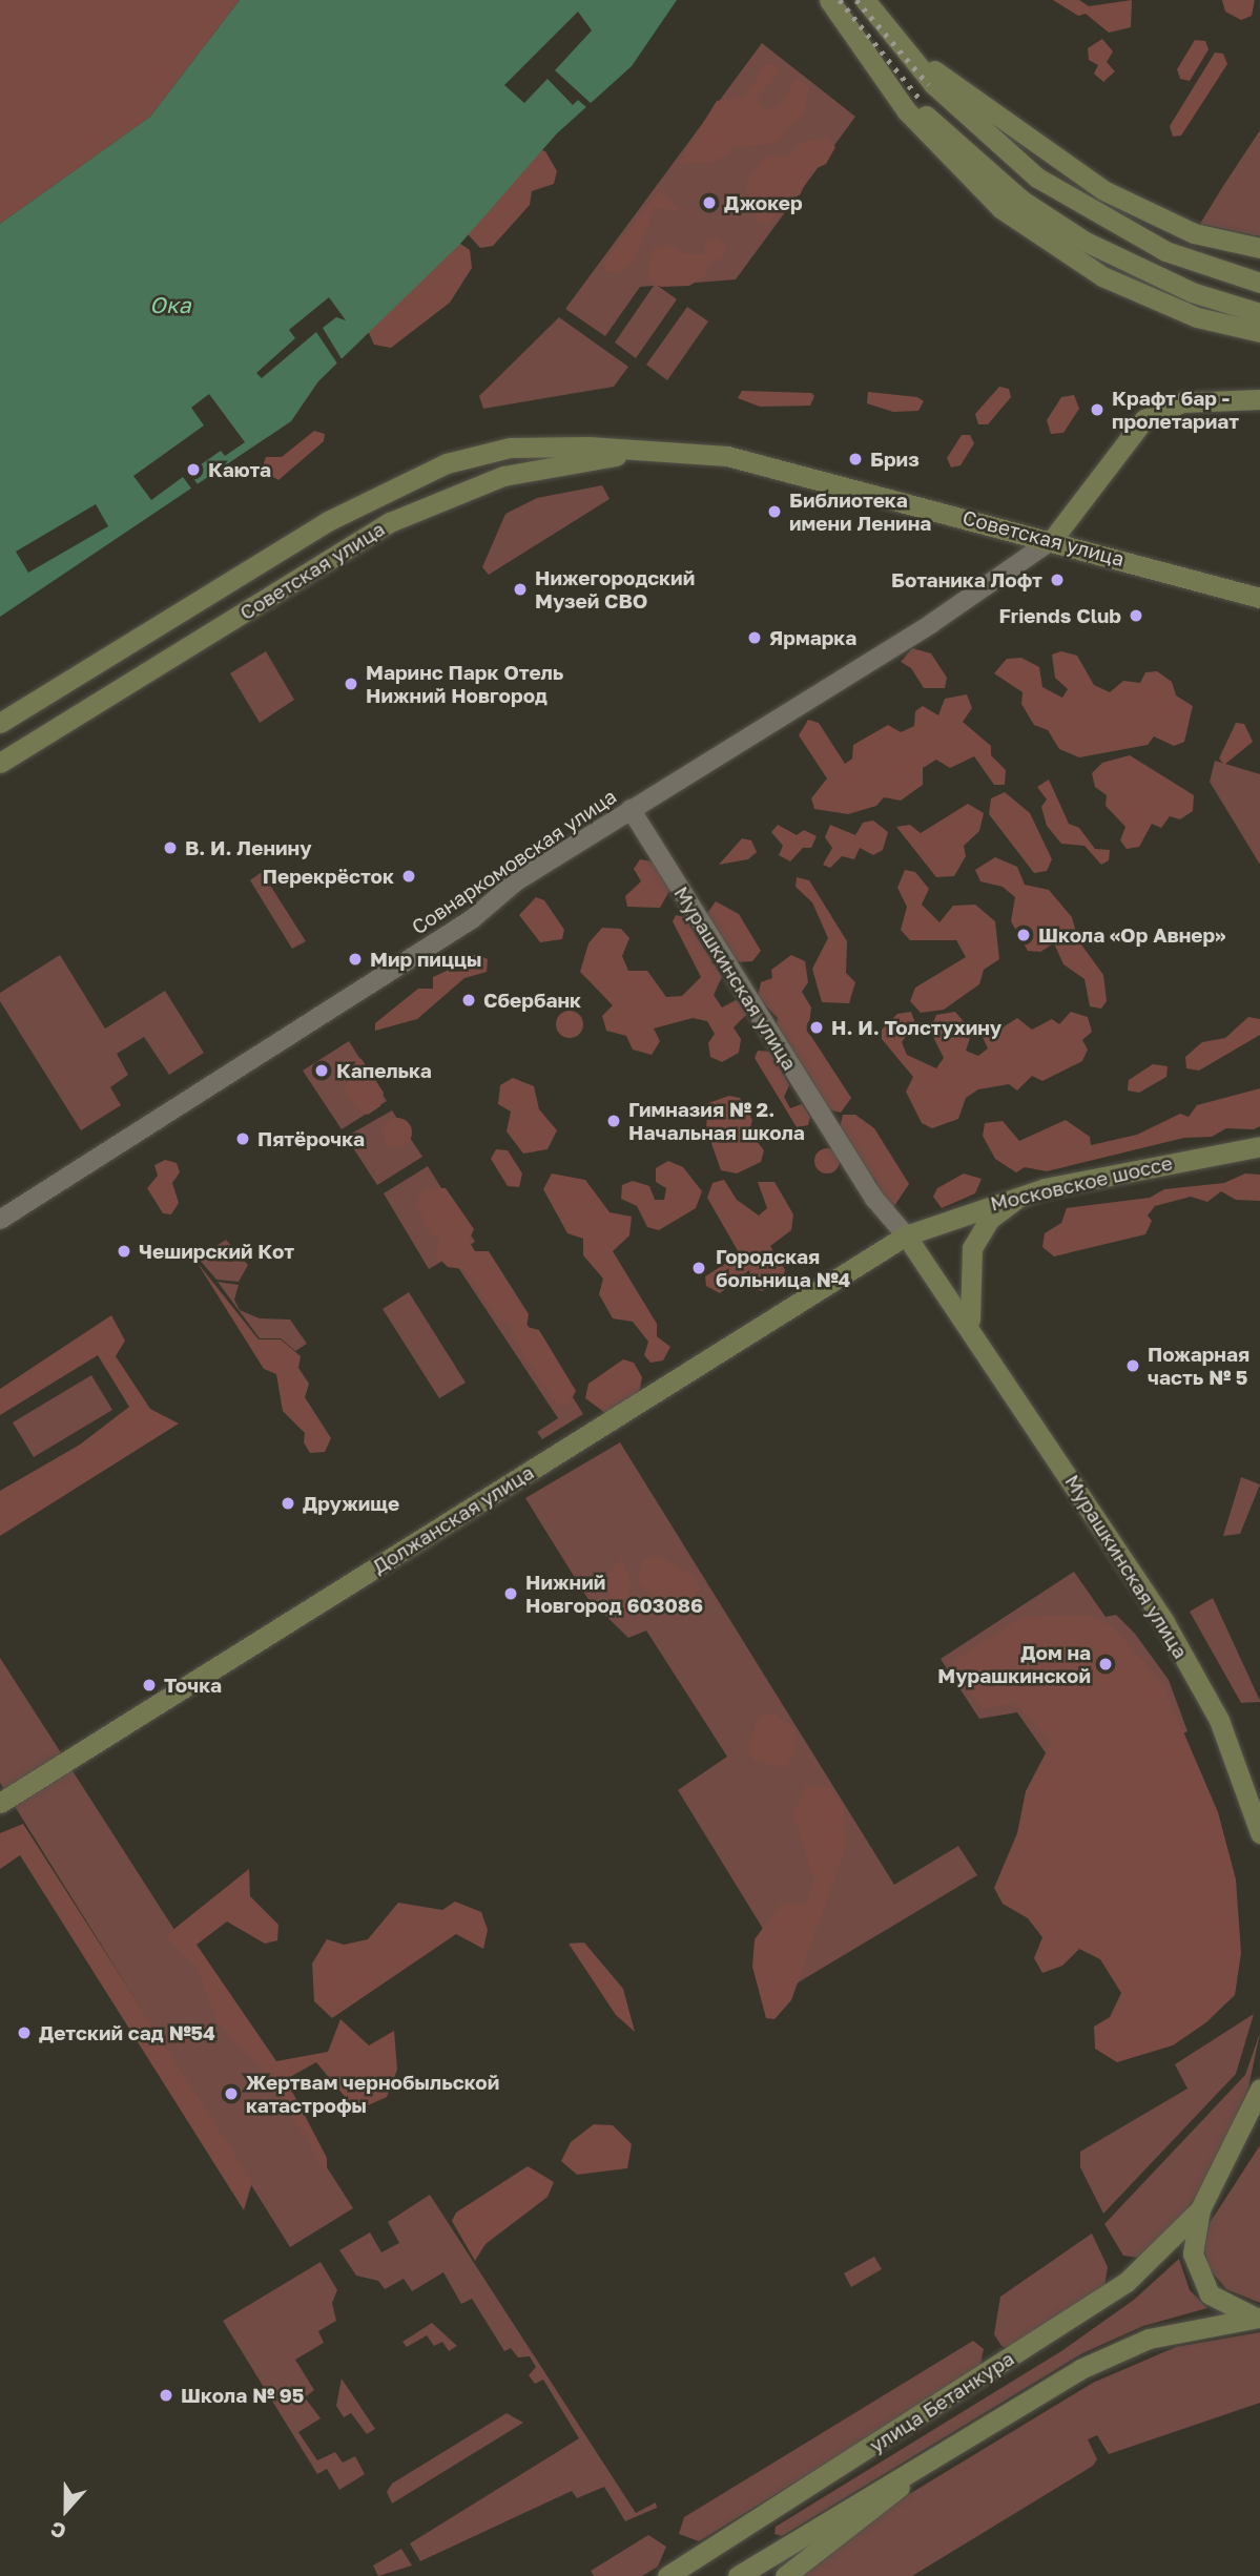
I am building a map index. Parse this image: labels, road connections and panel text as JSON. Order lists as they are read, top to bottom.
{
  "streets": {
    "main road": [
      "Советская улица",
      "Мурашкинская улица",
      "Московское шоссе",
      "Должанская улица",
      "улица Бетанкура"
    ],
    "street": ["Совнаркомовская улица"]
  },
  "crossings": [
    ["Советская улица", "Совнаркомовская улица"],
    ["Совнаркомовская улица", "Мурашкинская улица"],
    ["Мурашкинская улица", "Московское шоссе"],
    ["Мурашкинская улица", "Должанская улица"],
    ["Московское шоссе", "Должанская улица"]
  ],
  "water": ["Ока"],
  "places": [
    "Джокер",
    "Крафт бар - пролетариат",
    "Бриз",
    "Каюта",
    "Библиотека имени Ленина",
    "Ботаника Лофт",
    "Нижегородский Музей СВО",
    "Friends Club",
    "Ярмарка",
    "Маринс Парк Отель Нижний Новгород",
    "В. И. Ленину",
    "Перекрёсток",
    "Школа «Ор Авнер»",
    "Мир пиццы",
    "Сбербанк",
    "Н. И. Толстухину",
    "Капелька",
    "Гимназия № 2. Начальная школа",
    "Пятёрочка",
    "Чеширский Кот",
    "Городская больница №4",
    "Пожарная часть № 5",
    "Дружище",
    "Нижний Новгород 603086",
    "Дом на Мурашкинской",
    "Точка",
    "Детский сад №54",
    "Жертвам чернобыльской катастрофы",
    "Школа № 95"
  ],
  "north": "bottom"
}
